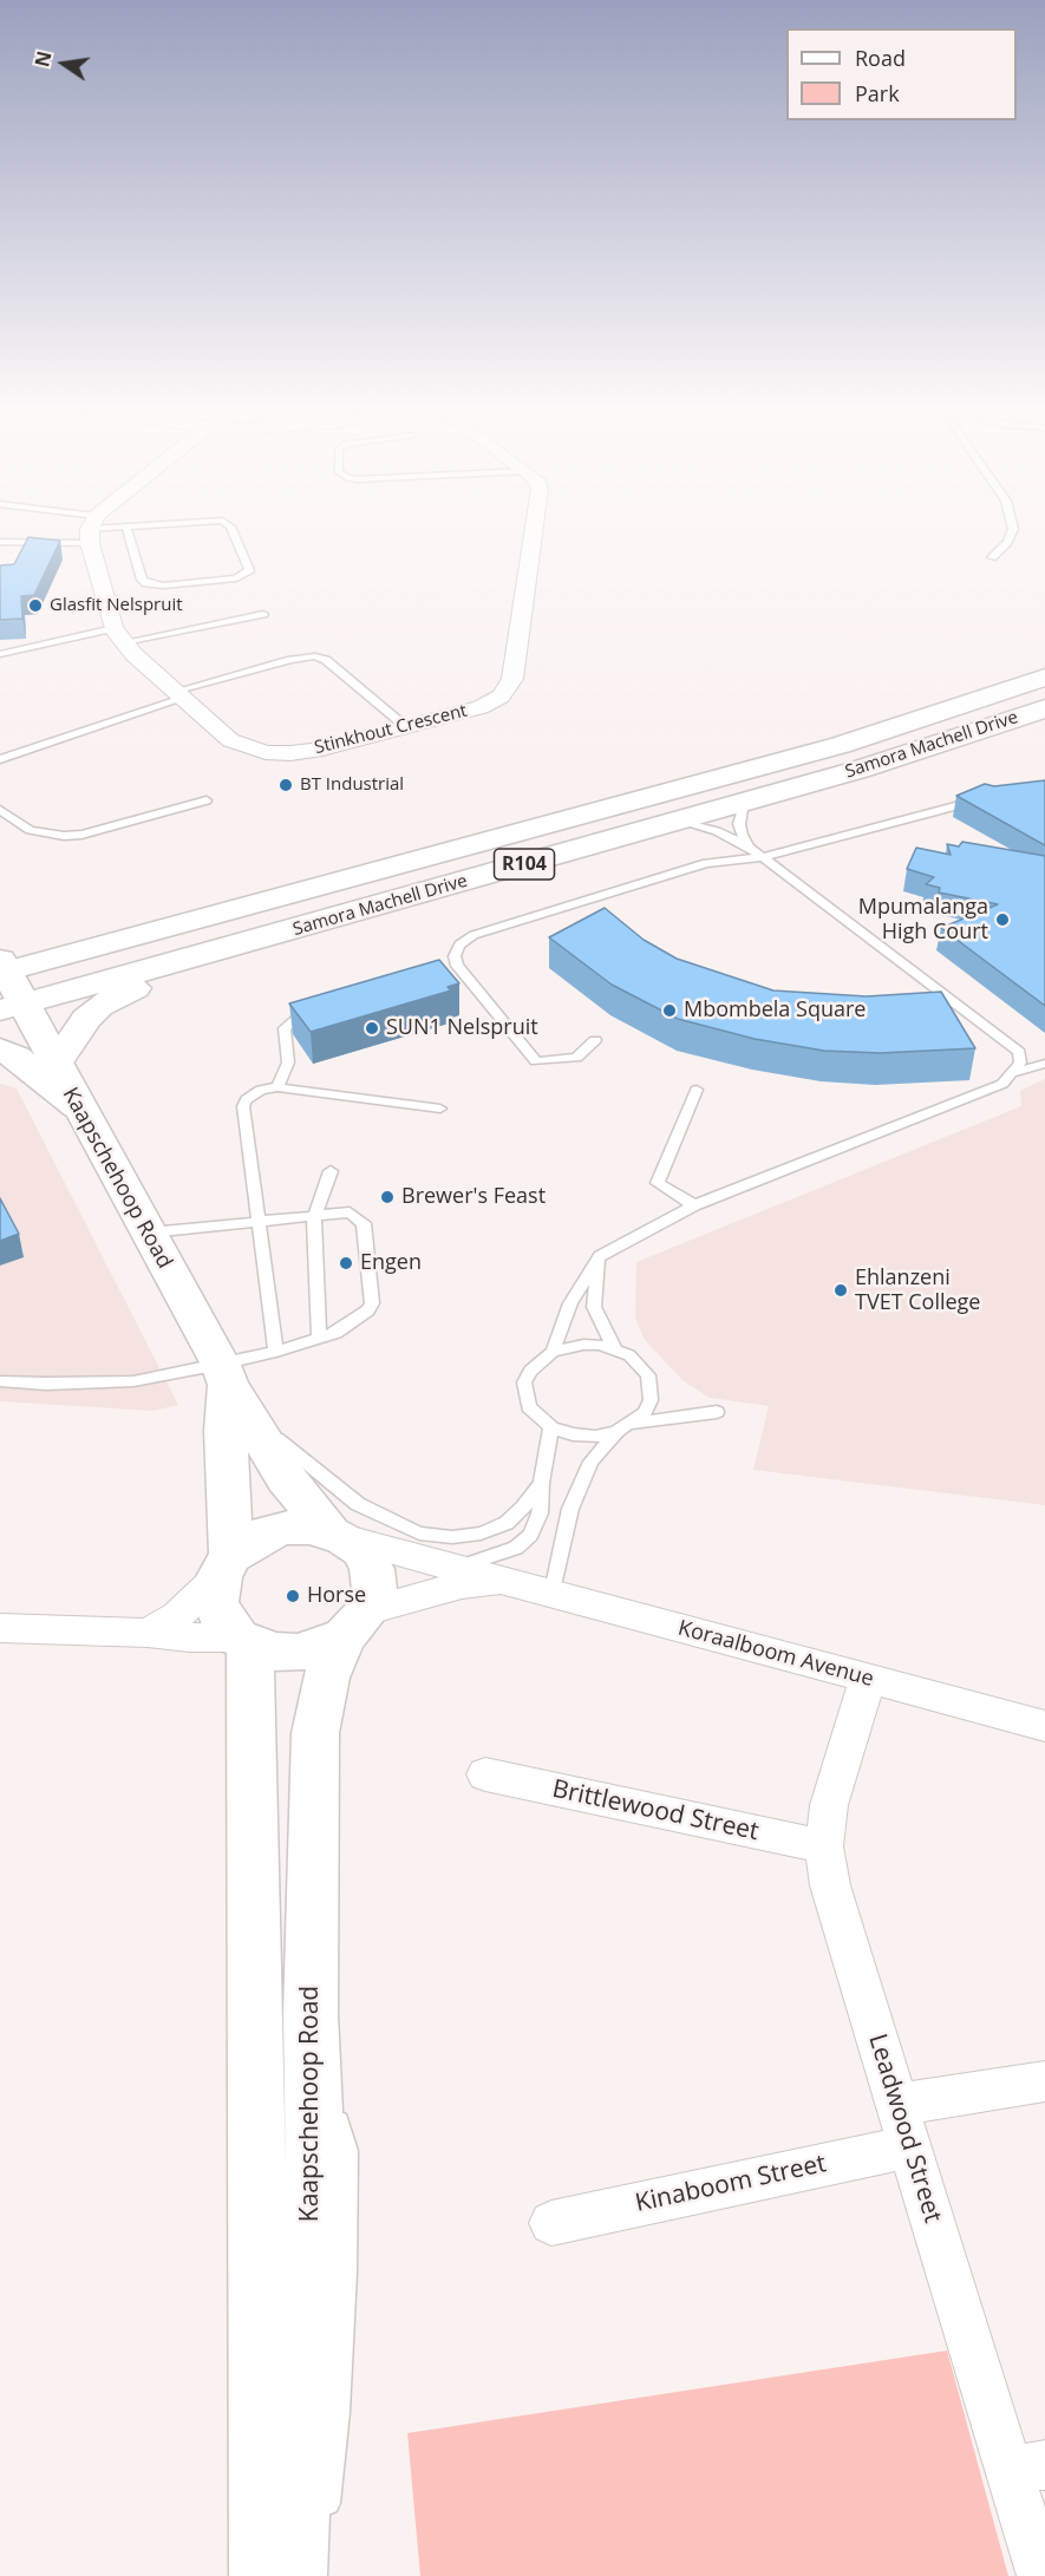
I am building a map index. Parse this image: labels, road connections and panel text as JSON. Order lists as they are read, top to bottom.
{
  "streets": {
    "main road": ["Samora Machell Drive", "R104", "Kaapschehoop Road"],
    "street": [
      "Stinkhout Crescent",
      "Koraalboom Avenue",
      "Brittlewood Street",
      "Leadwood Street",
      "Kinaboom Street"
    ]
  },
  "crossings": [
    ["Samora Machell Drive", "Kaapschehoop Road"],
    ["Koraalboom Avenue", "Leadwood Street"],
    ["Brittlewood Street", "Leadwood Street"],
    ["Leadwood Street", "Kinaboom Street"]
  ],
  "places": [
    "Glasfit Nelspruit",
    "BT Industrial",
    "Mpumalanga High Court",
    "Mbombela Square",
    "SUN1 Nelspruit",
    "Brewer's Feast",
    "Engen",
    "Ehlanzeni TVET College",
    "Horse"
  ],
  "legend": ["Road", "Park"],
  "north": "left"
}
